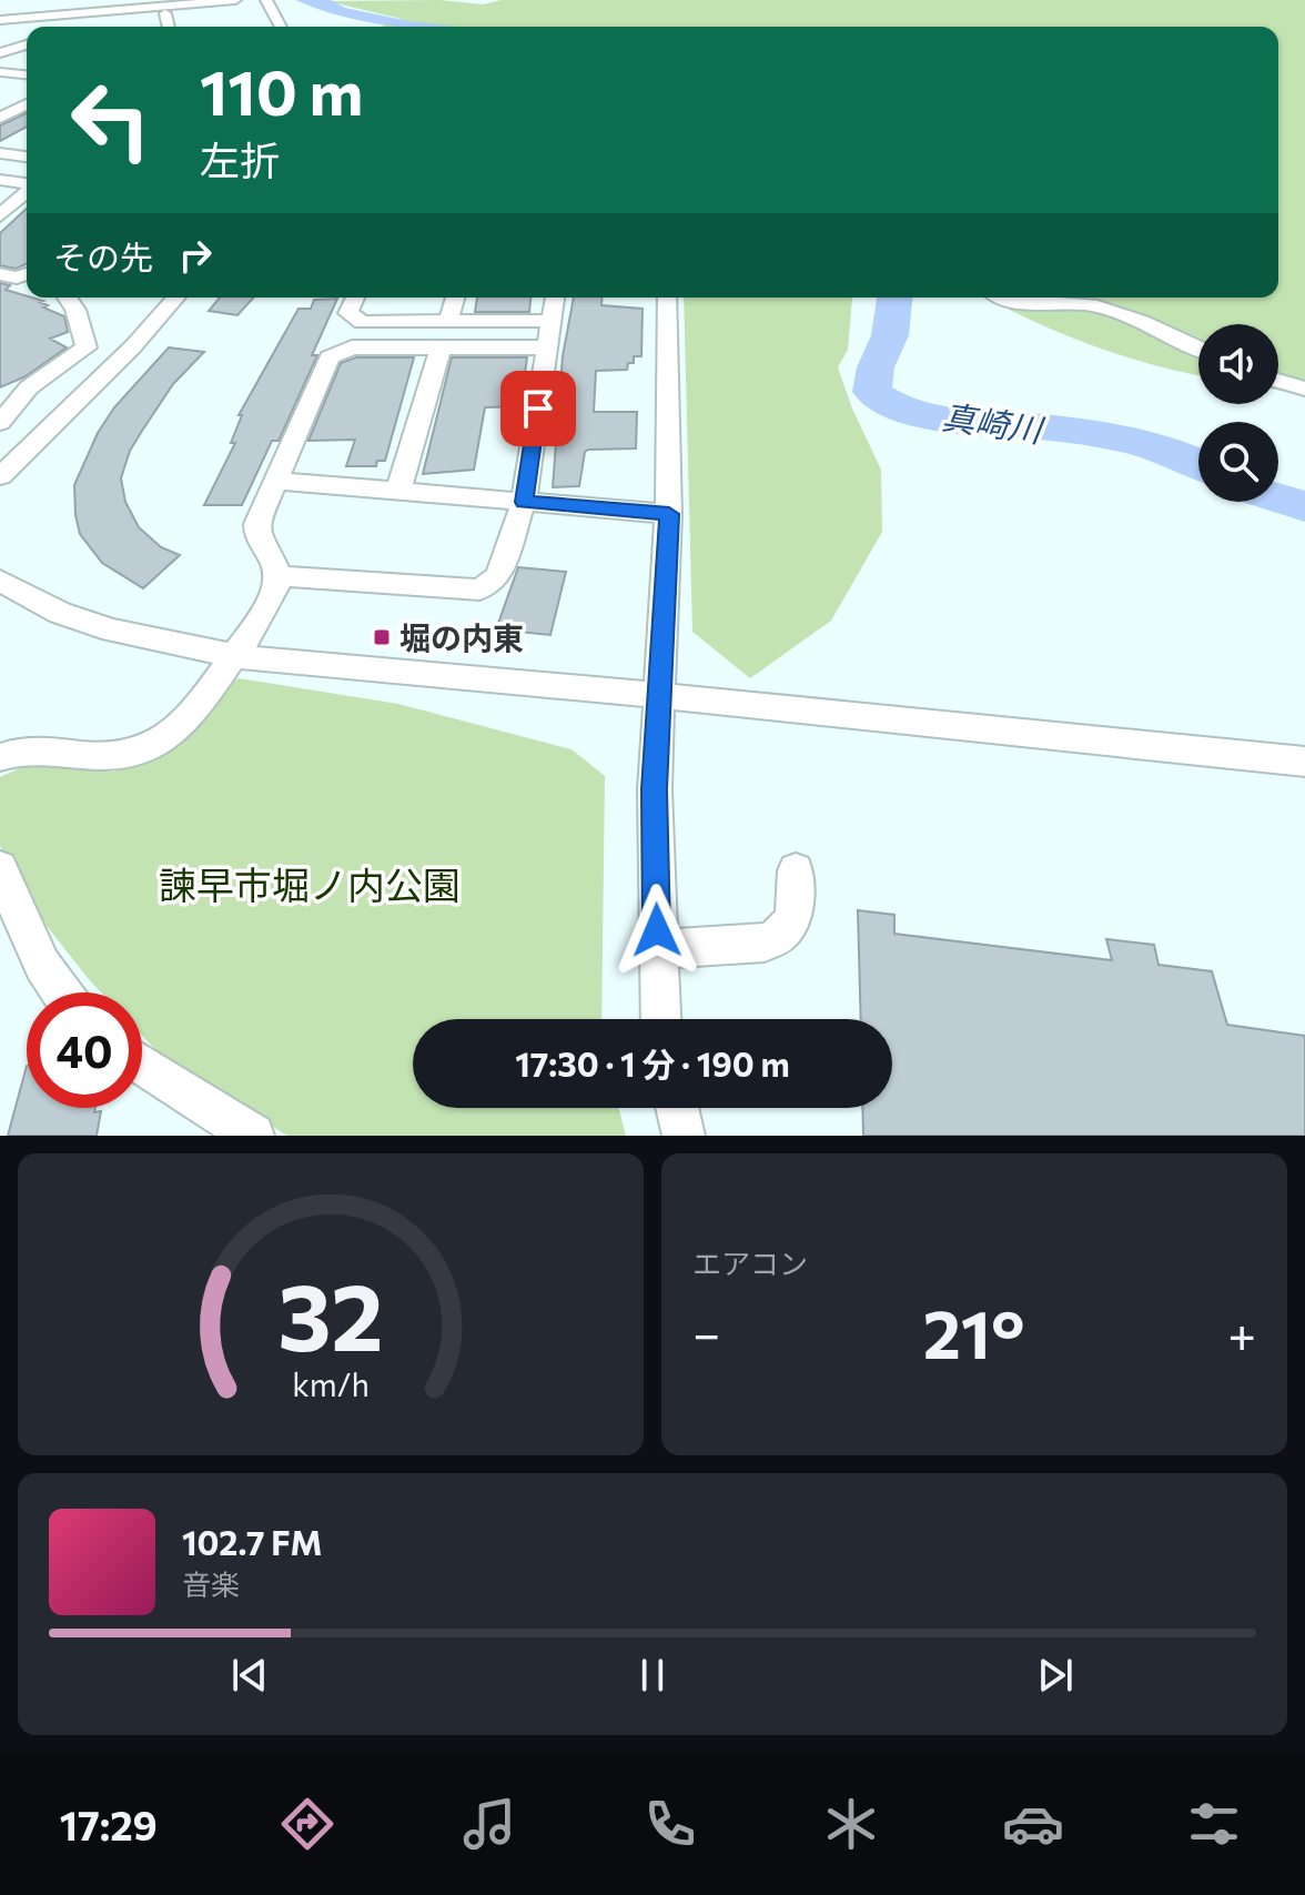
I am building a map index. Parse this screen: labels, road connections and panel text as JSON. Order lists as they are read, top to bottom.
{
  "water": ["真崎川"],
  "parks": ["諫早市堀ノ内公園"],
  "places": {
    "transit": ["堀の内東"]
  },
  "page": {
    "turn": ["110 m", "左折"],
    "then": "その先",
    "limit": "40",
    "trip": "17:30 · 1 分 · 190 m",
    "tile": "エアコン",
    "heat": ["−", "21°", "+"],
    "song": ["102.7 FM", "音楽"],
    "tabs": "17:29",
    "gauge": ["32", "km/h"]
  }
}
